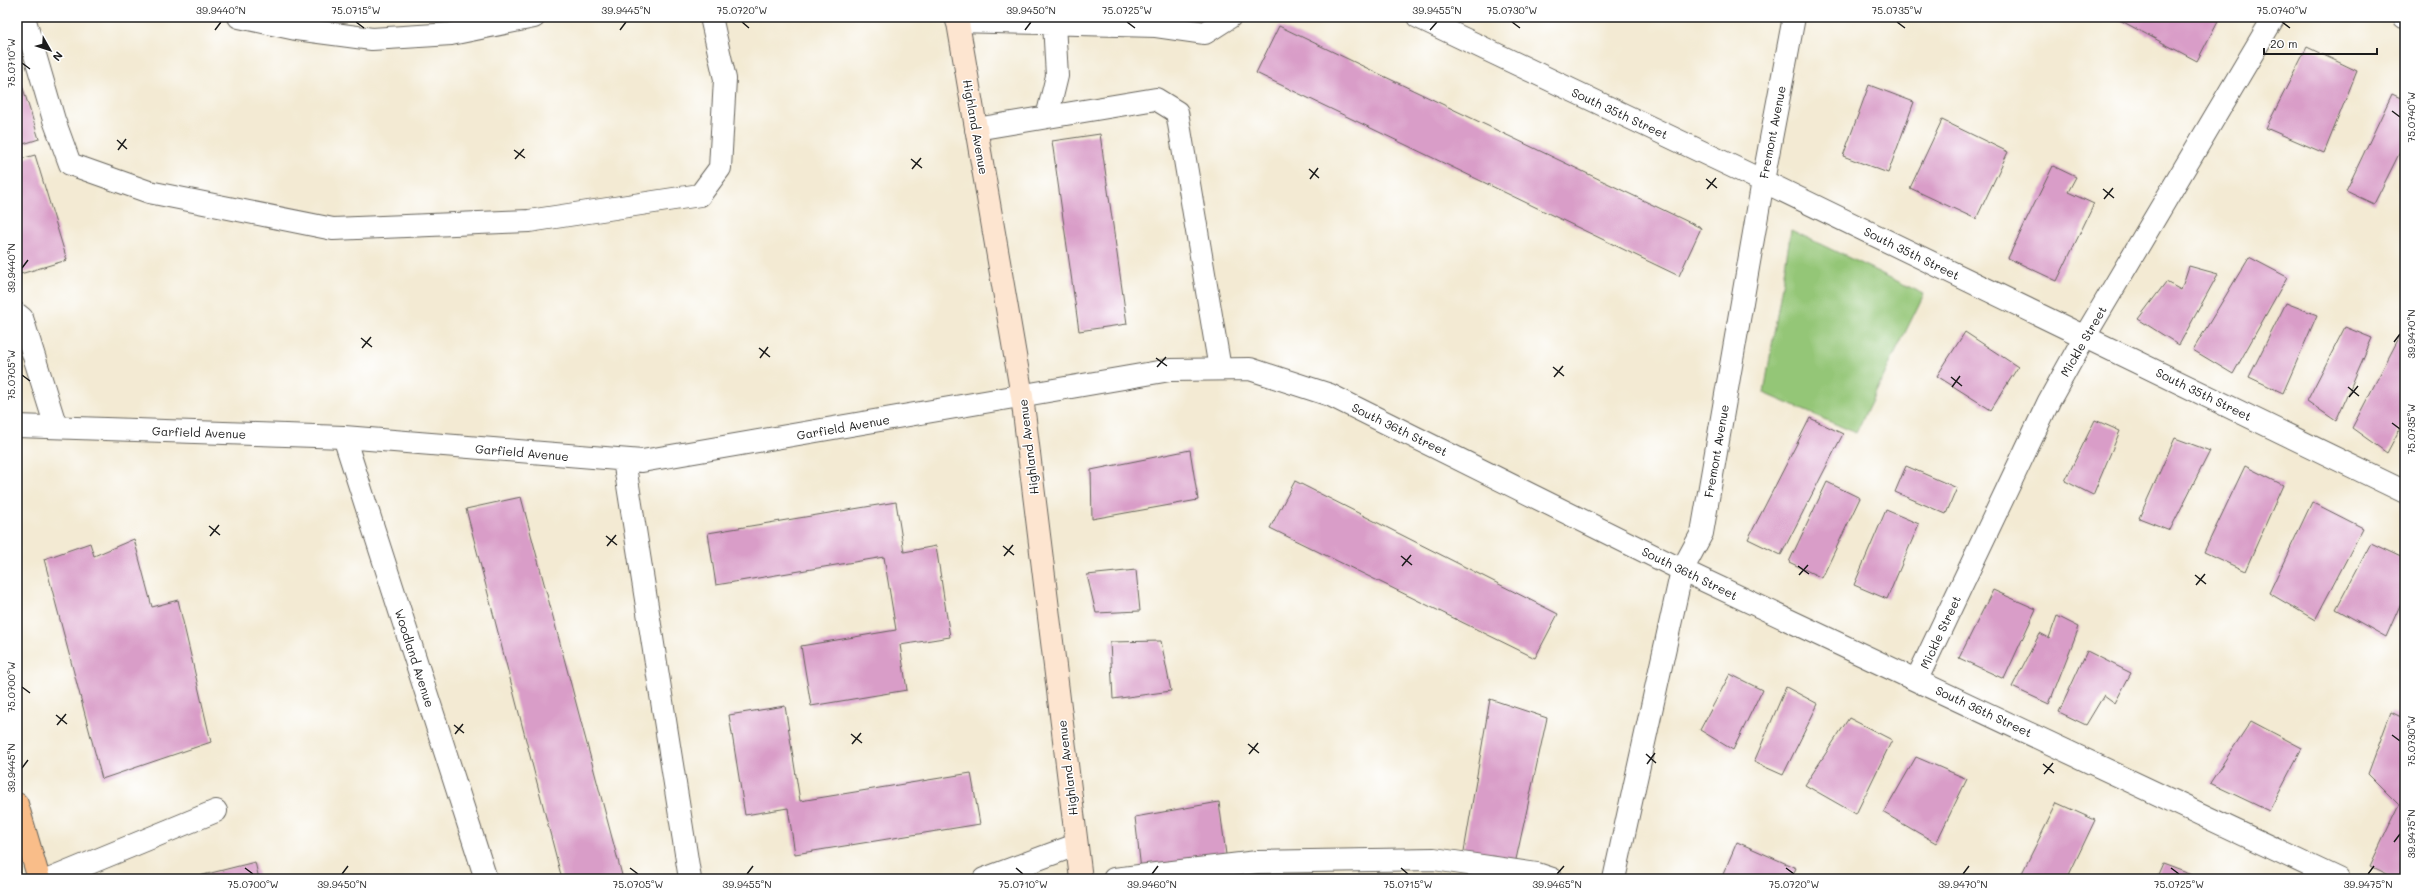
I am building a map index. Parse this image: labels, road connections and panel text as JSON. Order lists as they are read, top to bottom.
{
  "streets": {
    "street": [
      "South 35th Street",
      "Highland Avenue",
      "Fremont Avenue",
      "Mickle Street",
      "Garfield Avenue",
      "South 36th Street",
      "Woodland Avenue"
    ]
  },
  "crossings": [
    ["South 35th Street", "Fremont Avenue"],
    ["South 35th Street", "Mickle Street"],
    ["Highland Avenue", "Garfield Avenue"],
    ["Highland Avenue", "South 36th Street"],
    ["Fremont Avenue", "South 36th Street"],
    ["Mickle Street", "South 36th Street"],
    ["Garfield Avenue", "South 36th Street"],
    ["Garfield Avenue", "Woodland Avenue"]
  ],
  "scale_bar": "20 m",
  "north": "bottom right",
  "coordinates": [
    "39.9440°N",
    "75.0715°W",
    "39.9445°N",
    "75.0720°W",
    "39.9450°N",
    "75.0725°W",
    "39.9455°N",
    "75.0730°W",
    "75.0735°W",
    "75.0740°W",
    "75.0710°W",
    "39.9470°N",
    "75.0705°W",
    "75.0700°W",
    "39.9475°N",
    "39.9460°N",
    "39.9465°N"
  ]
}
